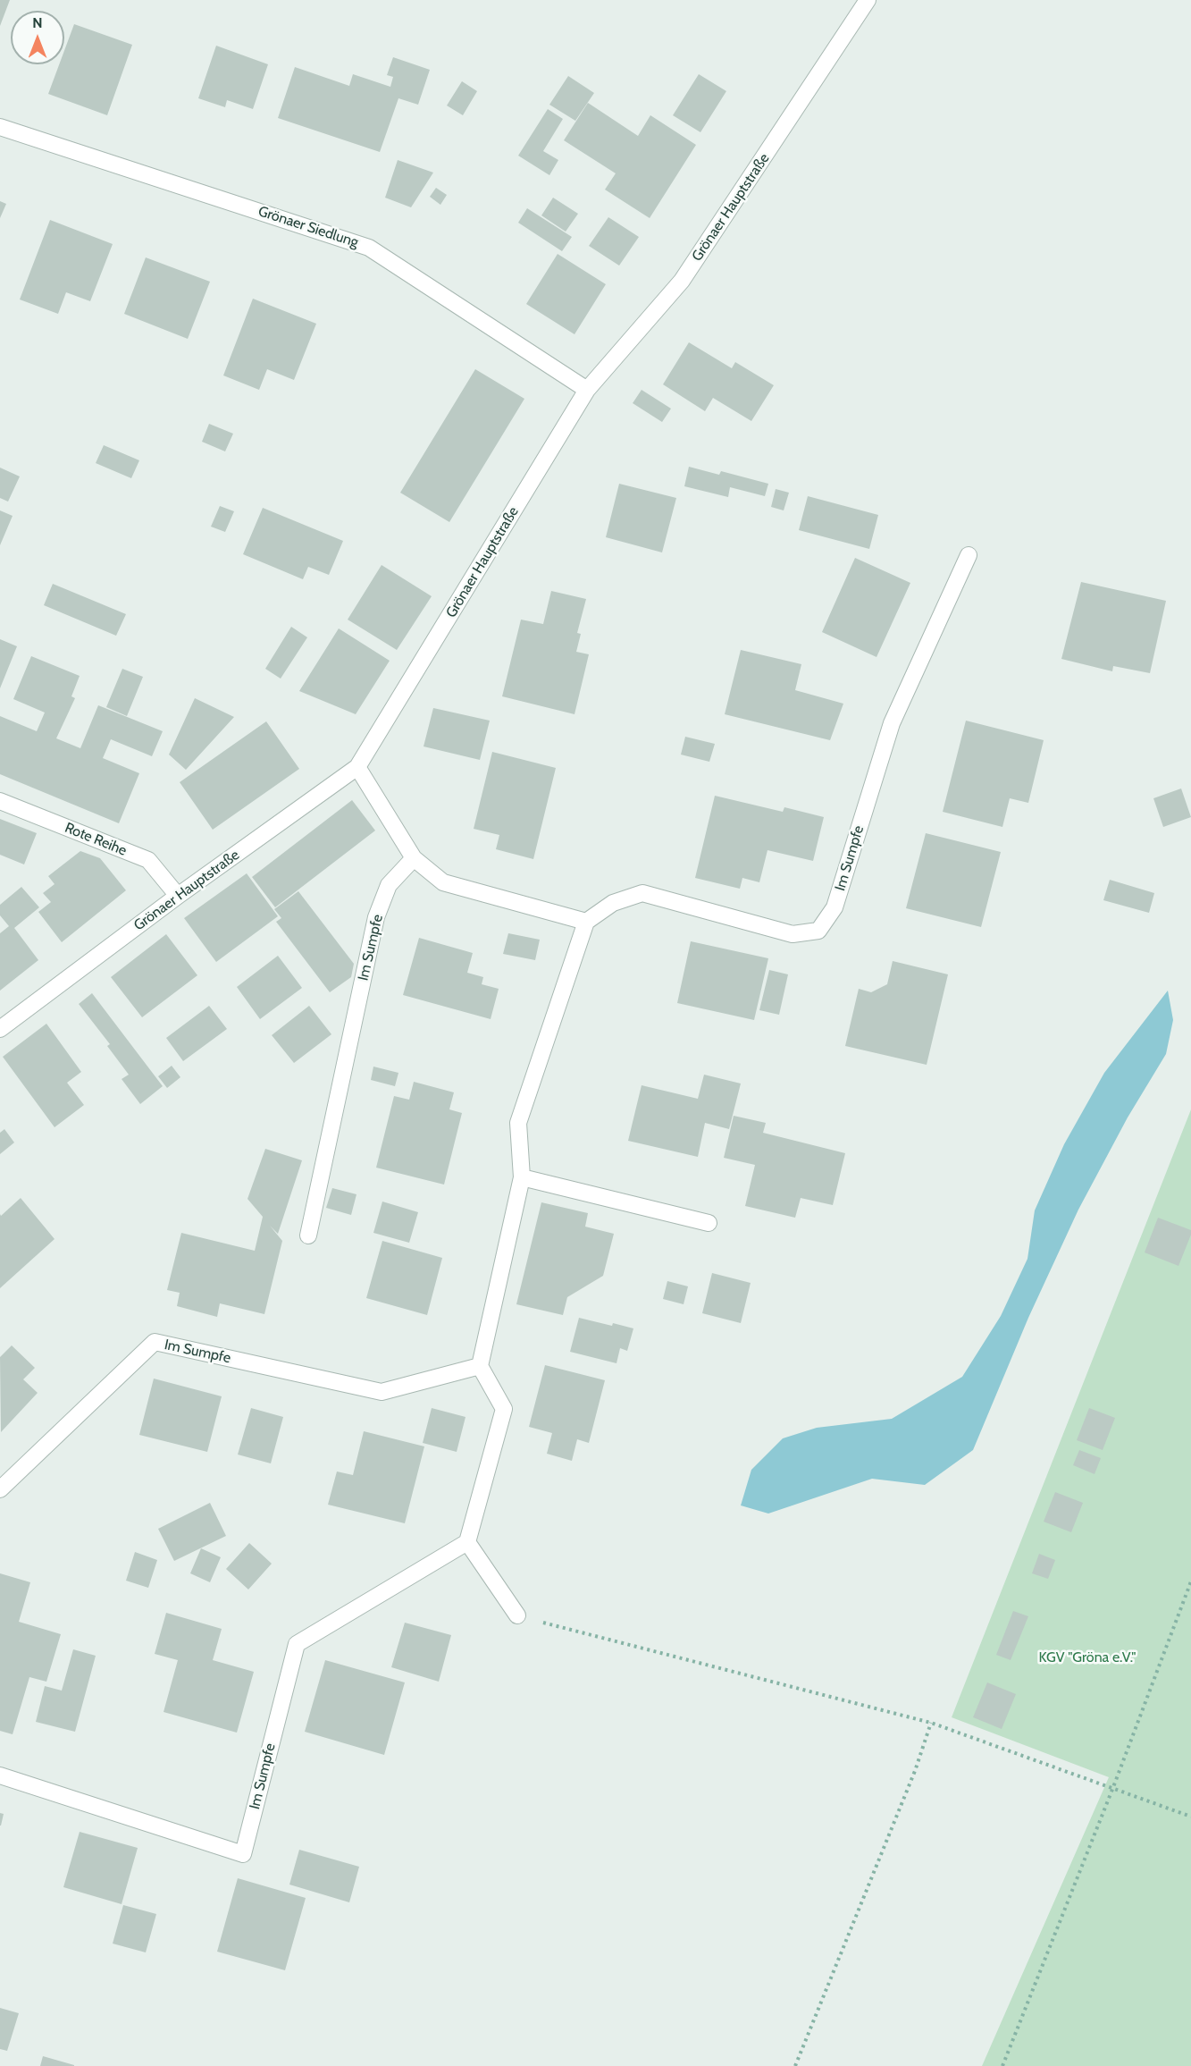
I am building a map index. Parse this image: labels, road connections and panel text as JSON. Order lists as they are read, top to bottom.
{
  "streets": {
    "street": [
      "Grönaer Hauptstraße",
      "Grönaer Siedlung",
      "Rote Reihe",
      "Im Sumpfe"
    ]
  },
  "crossings": [
    ["Grönaer Hauptstraße", "Grönaer Siedlung"],
    ["Grönaer Hauptstraße", "Rote Reihe"]
  ],
  "parks": ["KGV \"Gröna e.V.\""],
  "north": "top"
}
